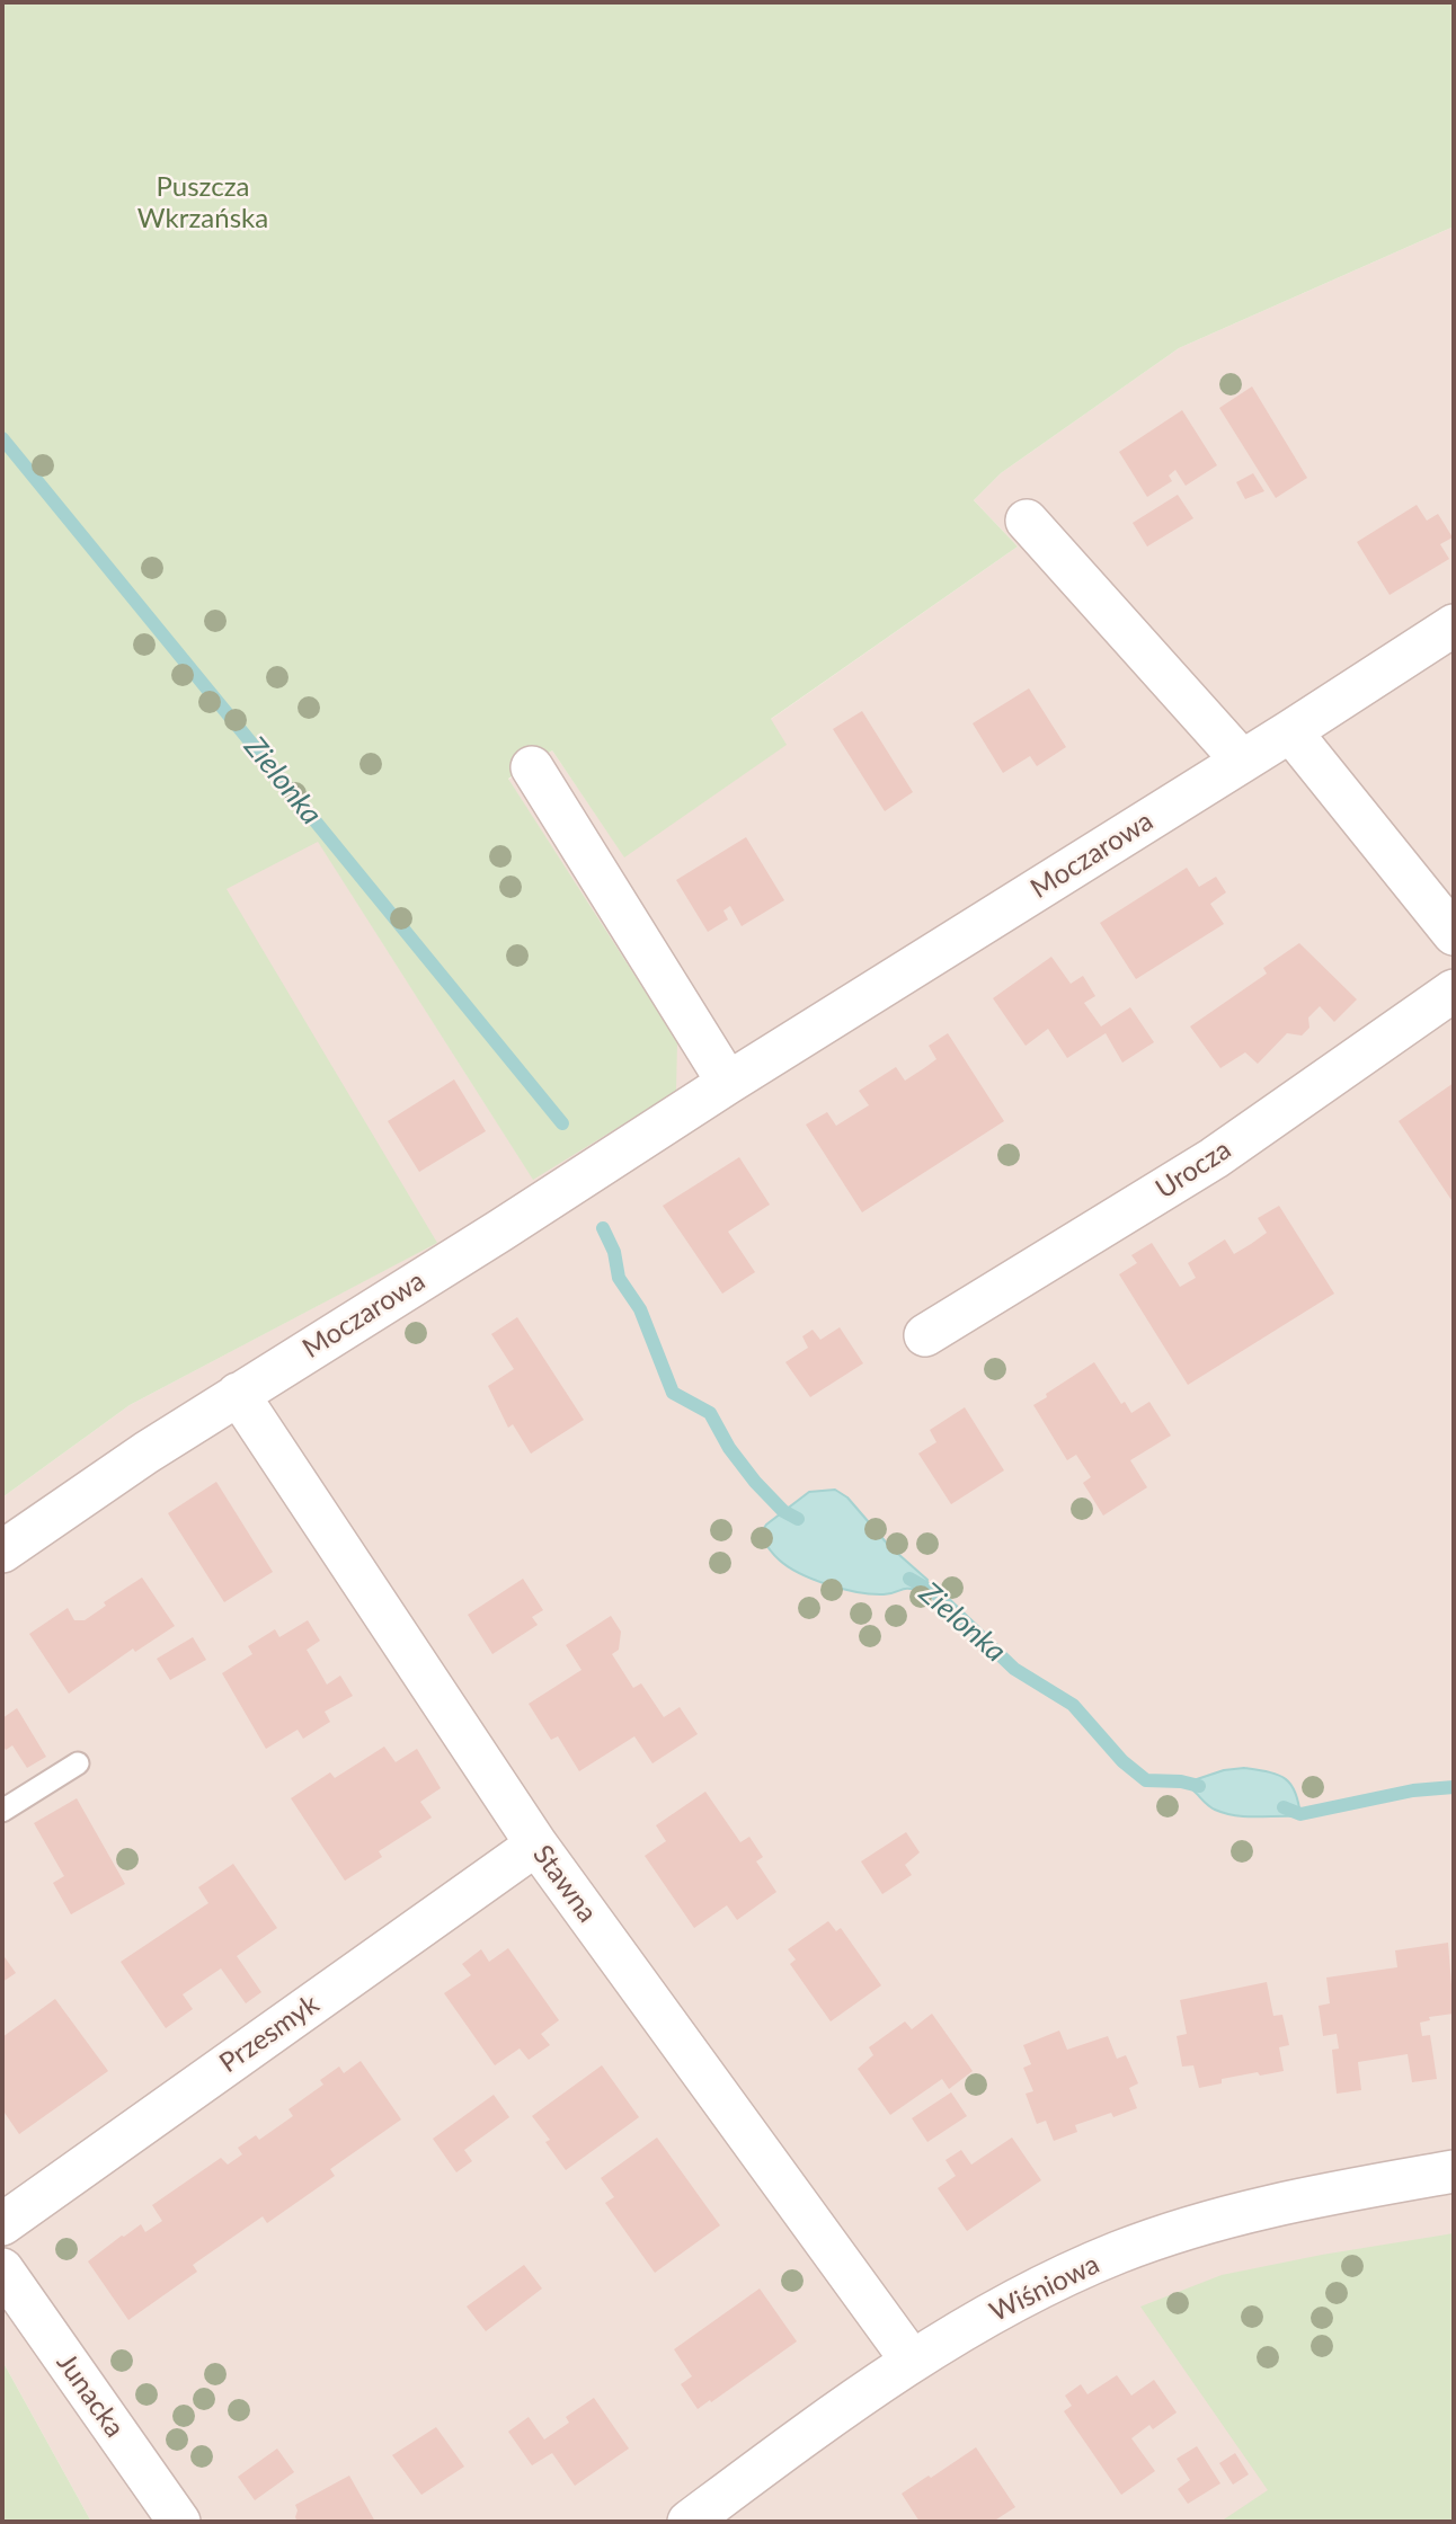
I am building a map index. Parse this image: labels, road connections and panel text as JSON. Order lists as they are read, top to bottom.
{
  "streets": {
    "street": [
      "Moczarowa",
      "Urocza",
      "Stawna",
      "Przesmyk",
      "Wiśniowa",
      "Junacka"
    ]
  },
  "crossings": [
    ["Moczarowa", "Stawna"],
    ["Stawna", "Przesmyk"],
    ["Stawna", "Wiśniowa"]
  ],
  "water": ["Zielonka"],
  "parks": ["Puszcza Wkrzańska"]
}
